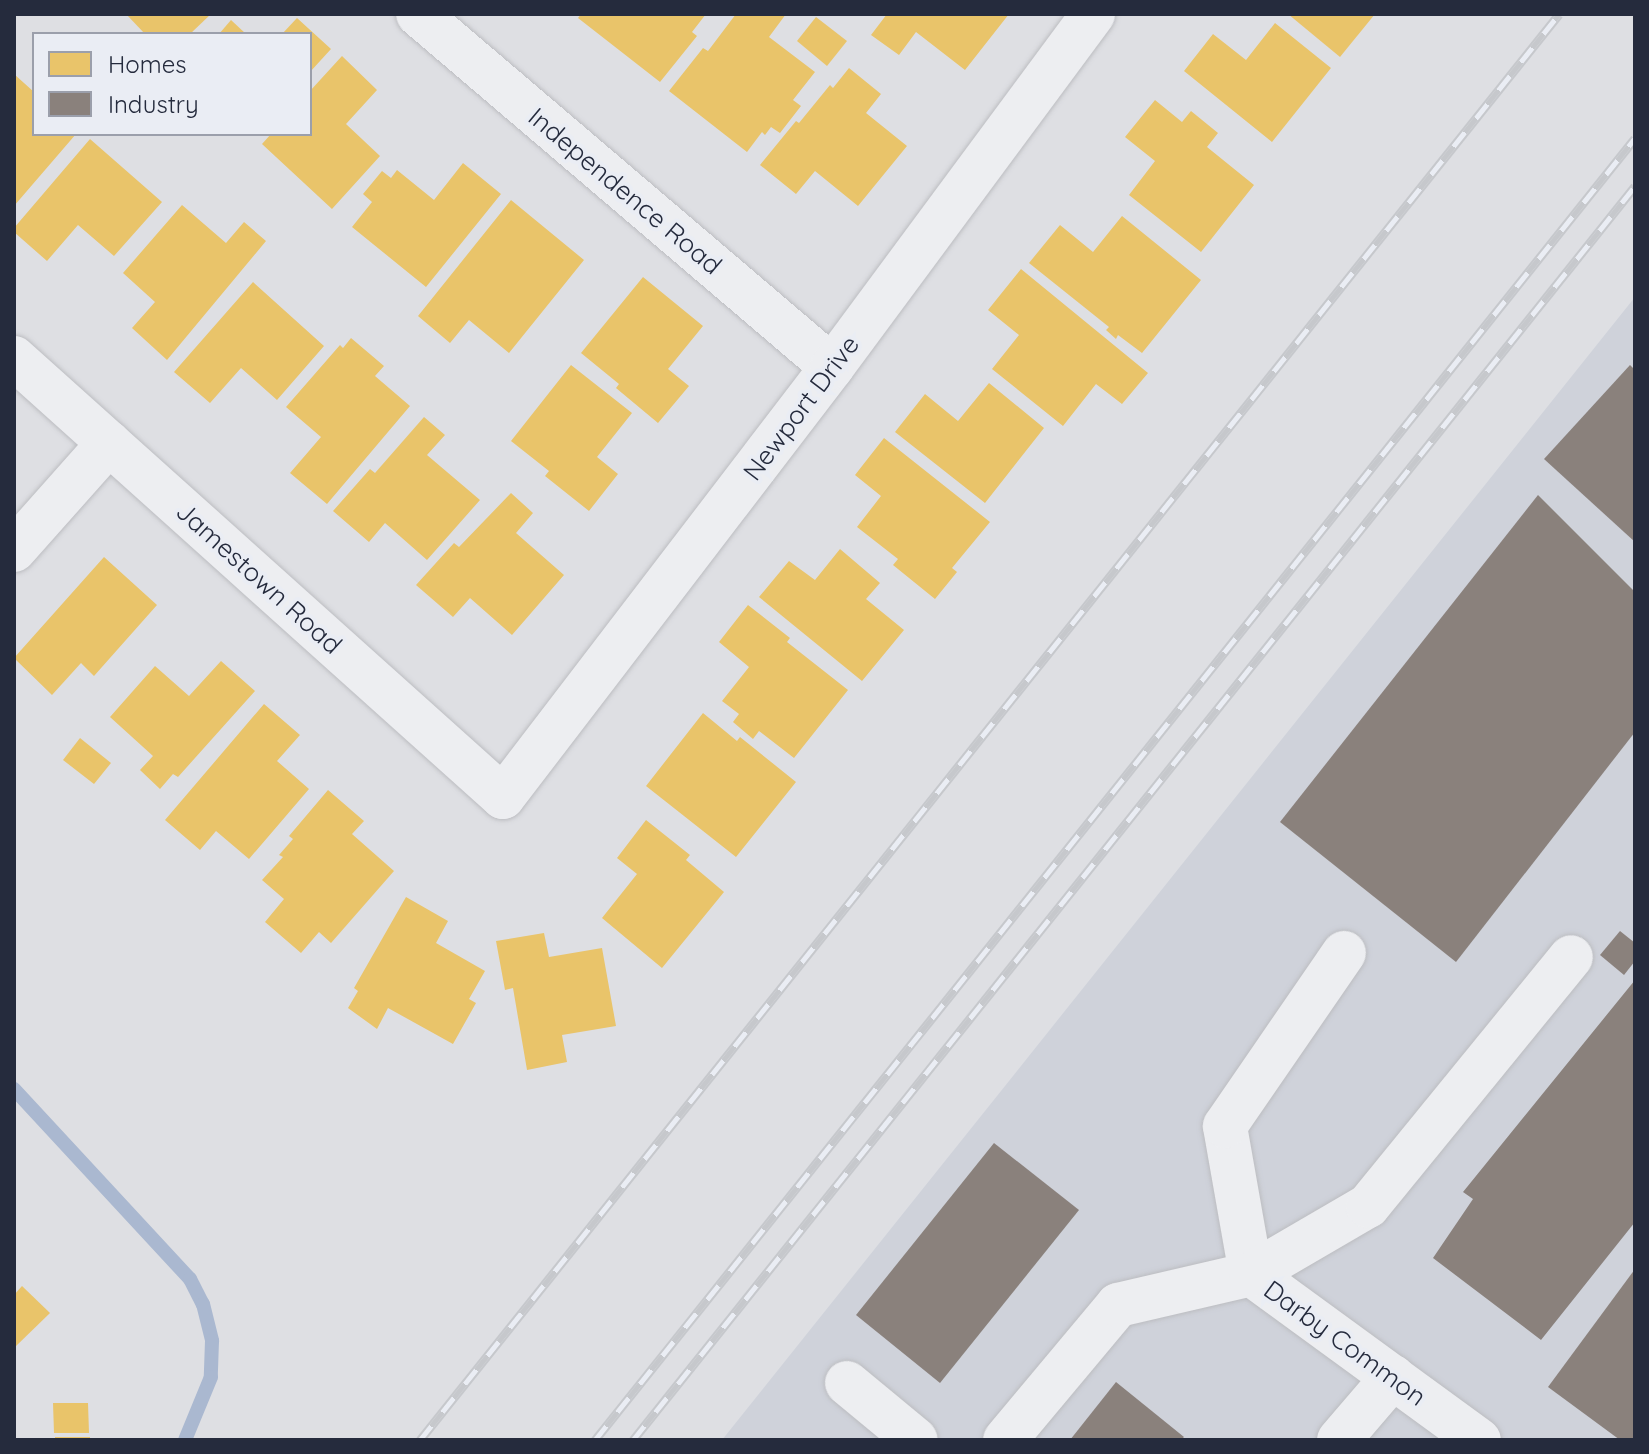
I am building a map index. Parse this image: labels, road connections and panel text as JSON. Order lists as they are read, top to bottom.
{
  "streets": {
    "street": [
      "Independence Road",
      "Newport Drive",
      "Jamestown Road",
      "Darby Common"
    ]
  },
  "crossings": [
    ["Independence Road", "Newport Drive"],
    ["Newport Drive", "Jamestown Road"]
  ],
  "legend": ["Homes", "Industry"]
}
